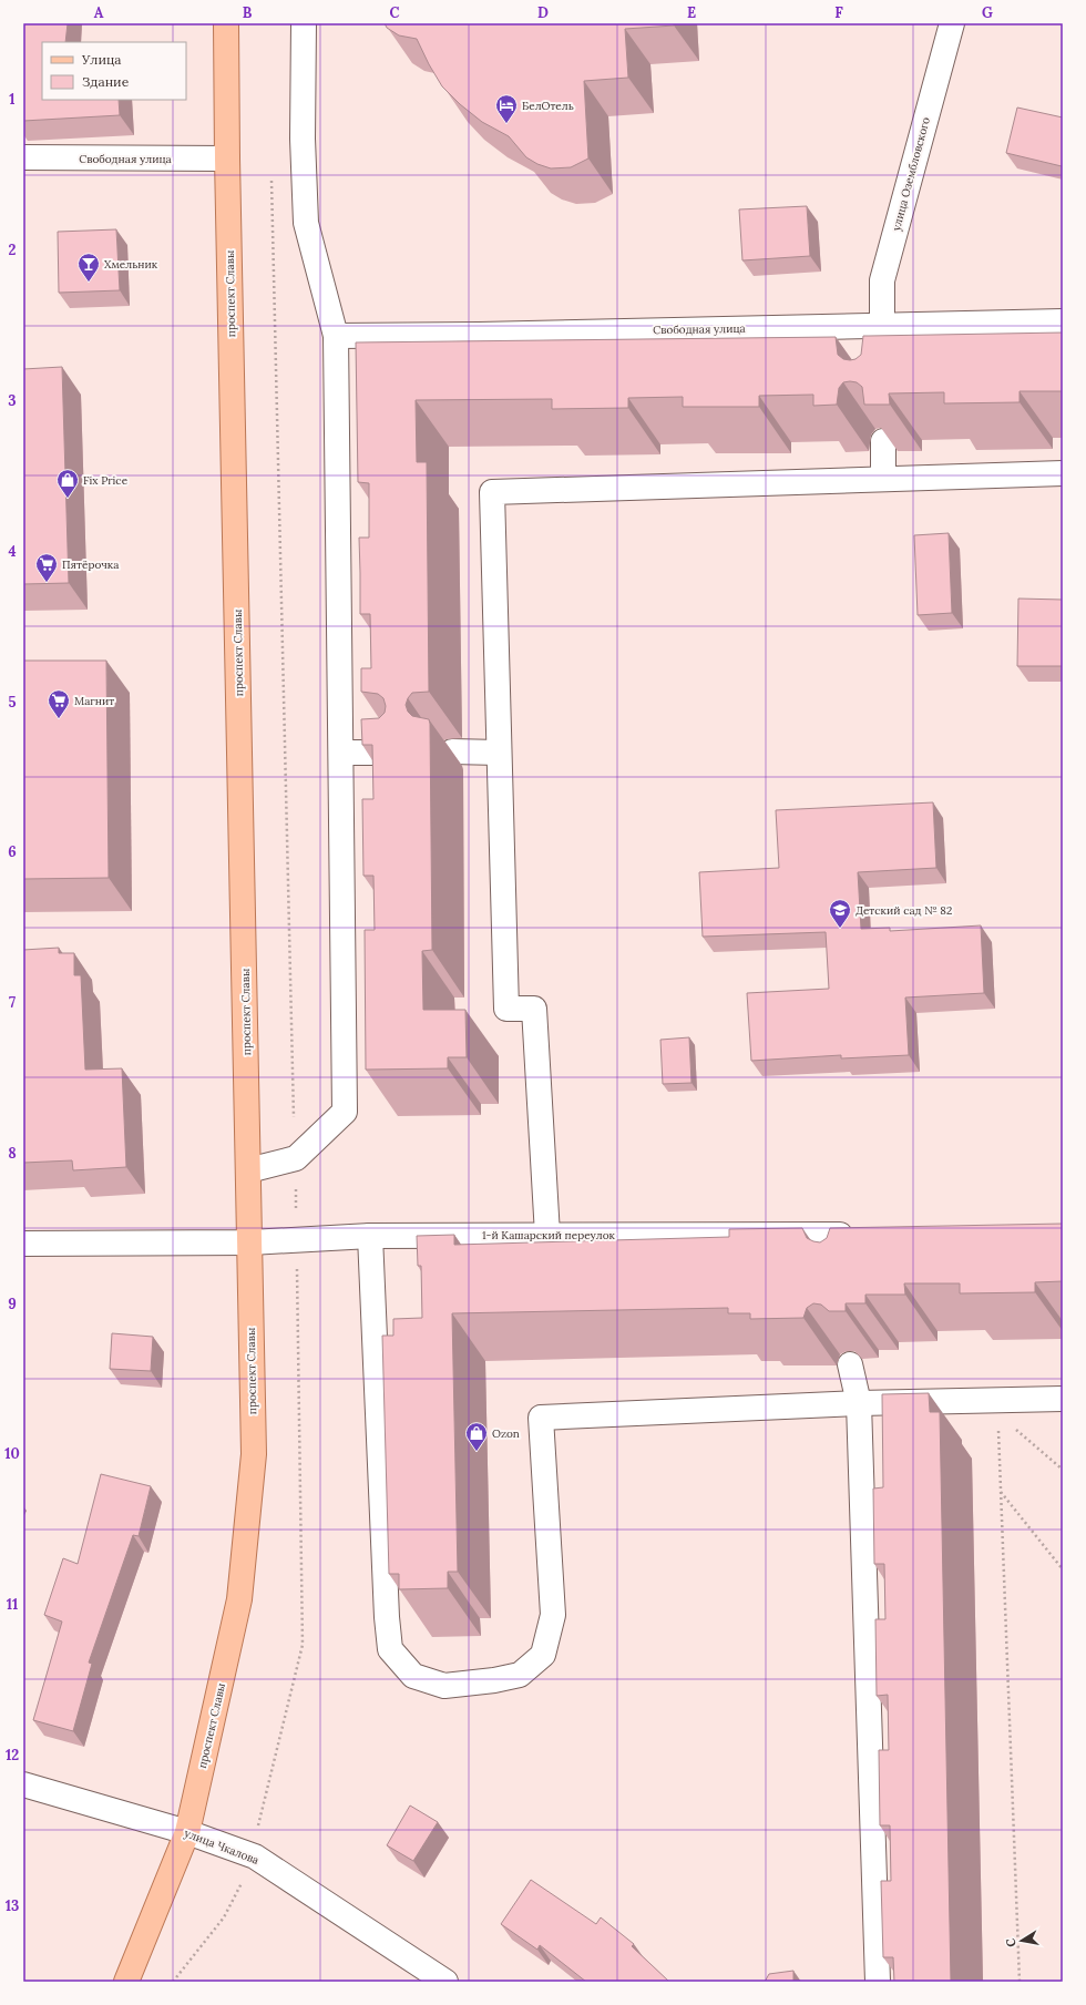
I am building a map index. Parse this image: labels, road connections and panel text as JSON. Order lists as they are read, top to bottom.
{
  "streets": {
    "main road": ["проспект Славы"],
    "street": [
      "Свободная улица",
      "улица Озембловского",
      "1-й Кашарский переулок",
      "улица Чкалова"
    ]
  },
  "crossings": [
    ["Свободная улица", "улица Озембловского"],
    ["Свободная улица", "проспект Славы"],
    ["проспект Славы", "1-й Кашарский переулок"],
    ["проспект Славы", "улица Чкалова"]
  ],
  "places": {
    "hotel": ["БелОтель"],
    "bar": ["Хмельник"],
    "shop": ["Fix Price", "Ozon"],
    "supermarket": ["Пятёрочка", "Магнит"],
    "school or university": ["Детский сад № 82"]
  },
  "legend": ["Улица", "Здание"],
  "north": "left",
  "grid": {
    "columns": [
      "A",
      "B",
      "C",
      "D",
      "E",
      "F",
      "G"
    ],
    "rows": [
      "1",
      "2",
      "3",
      "4",
      "5",
      "6",
      "7",
      "8",
      "9",
      "10",
      "11",
      "12",
      "13"
    ]
  }
}
